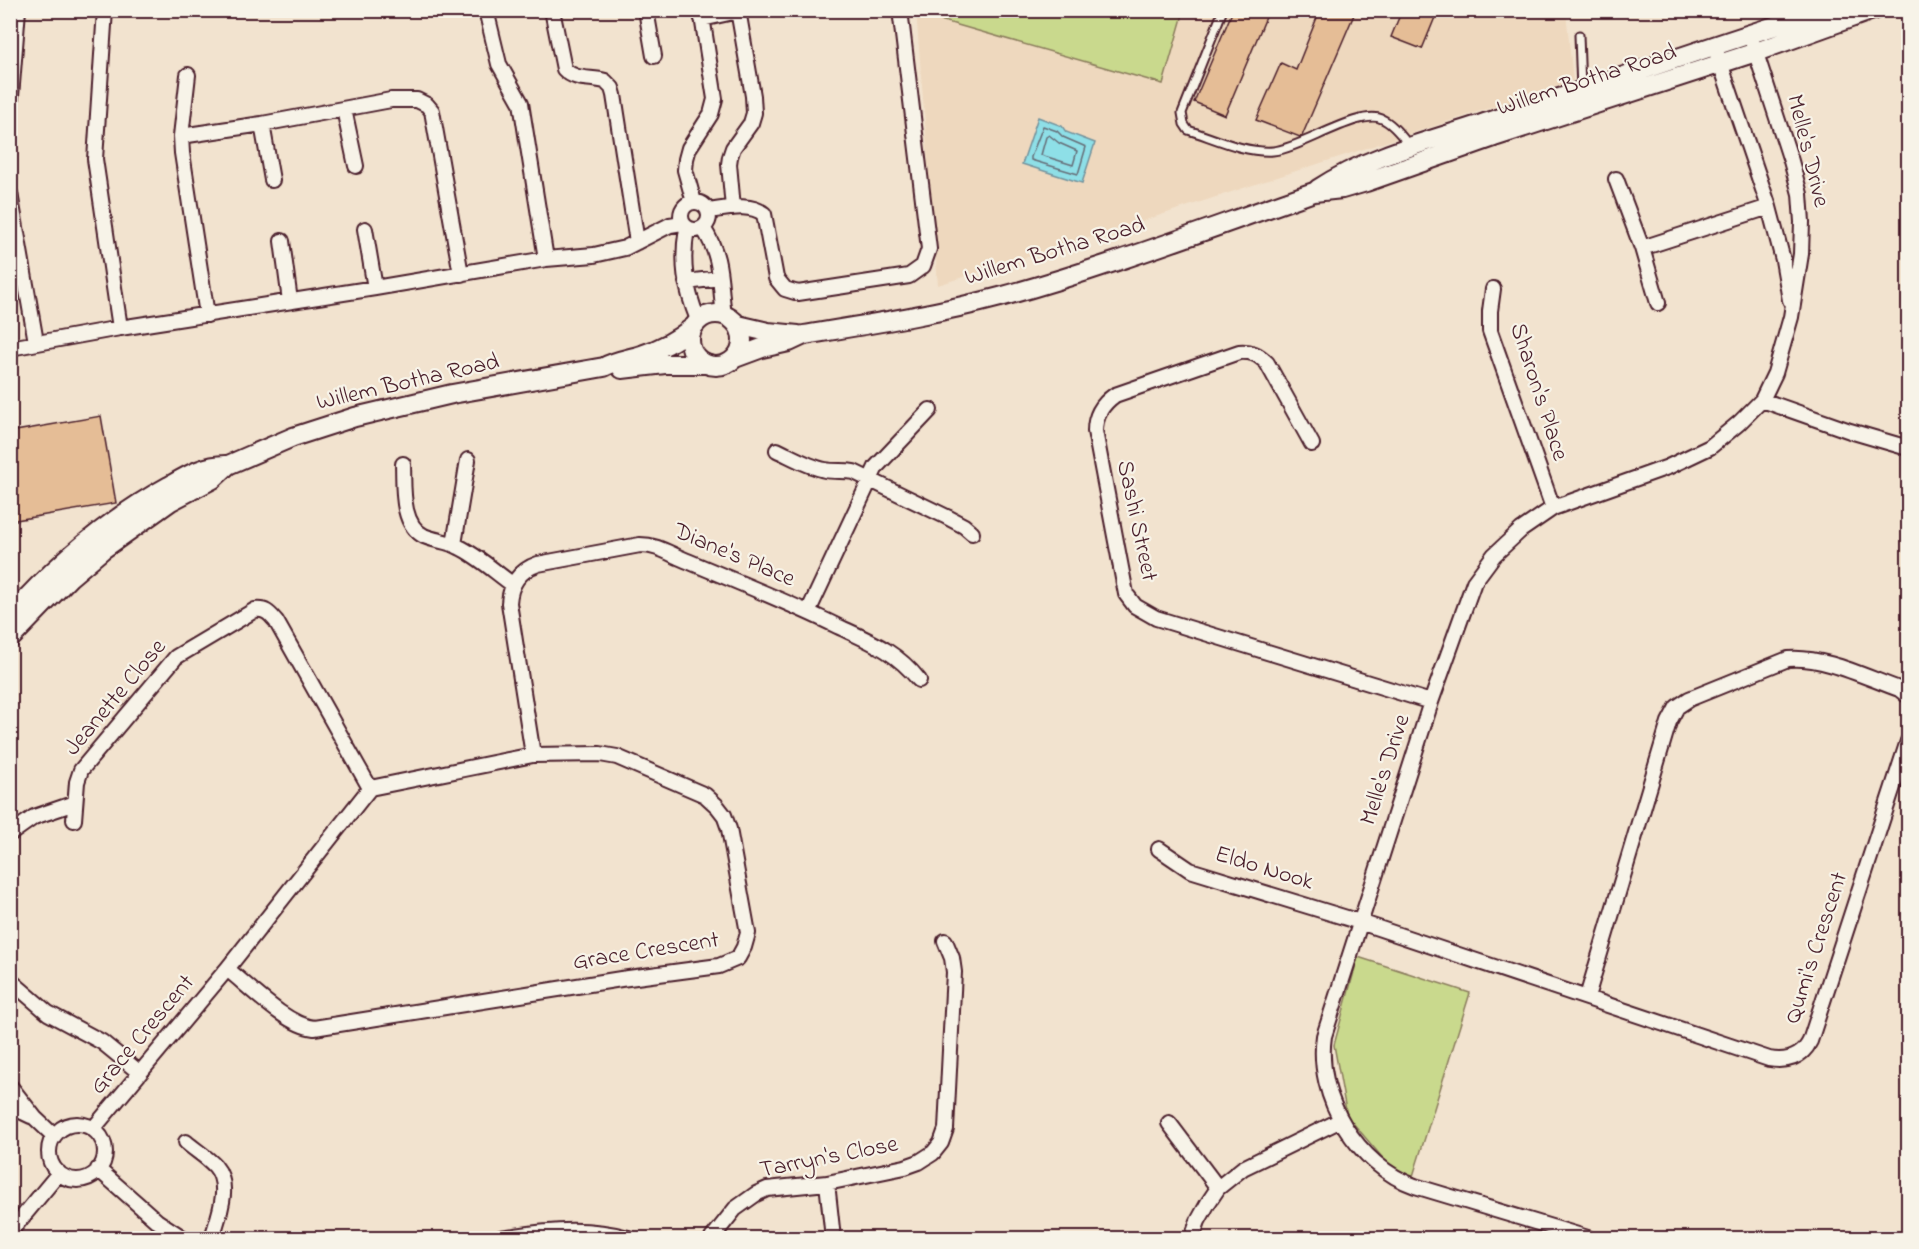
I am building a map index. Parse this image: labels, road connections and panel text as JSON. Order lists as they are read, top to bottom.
{
  "streets": {
    "street": [
      "Willem Botha Road",
      "Melle's Drive",
      "Sharon's Place",
      "Sashi Street",
      "Diane's Place",
      "Jeanette Close",
      "Eldo Nook",
      "Qumi's Crescent",
      "Grace Crescent",
      "Tarryn's Close"
    ]
  },
  "crossings": [
    ["Willem Botha Road", "Melle's Drive"],
    ["Melle's Drive", "Sharon's Place"],
    ["Melle's Drive", "Sashi Street"],
    ["Melle's Drive", "Eldo Nook"],
    ["Melle's Drive", "Qumi's Crescent"],
    ["Jeanette Close", "Grace Crescent"],
    ["Eldo Nook", "Qumi's Crescent"]
  ]
}
